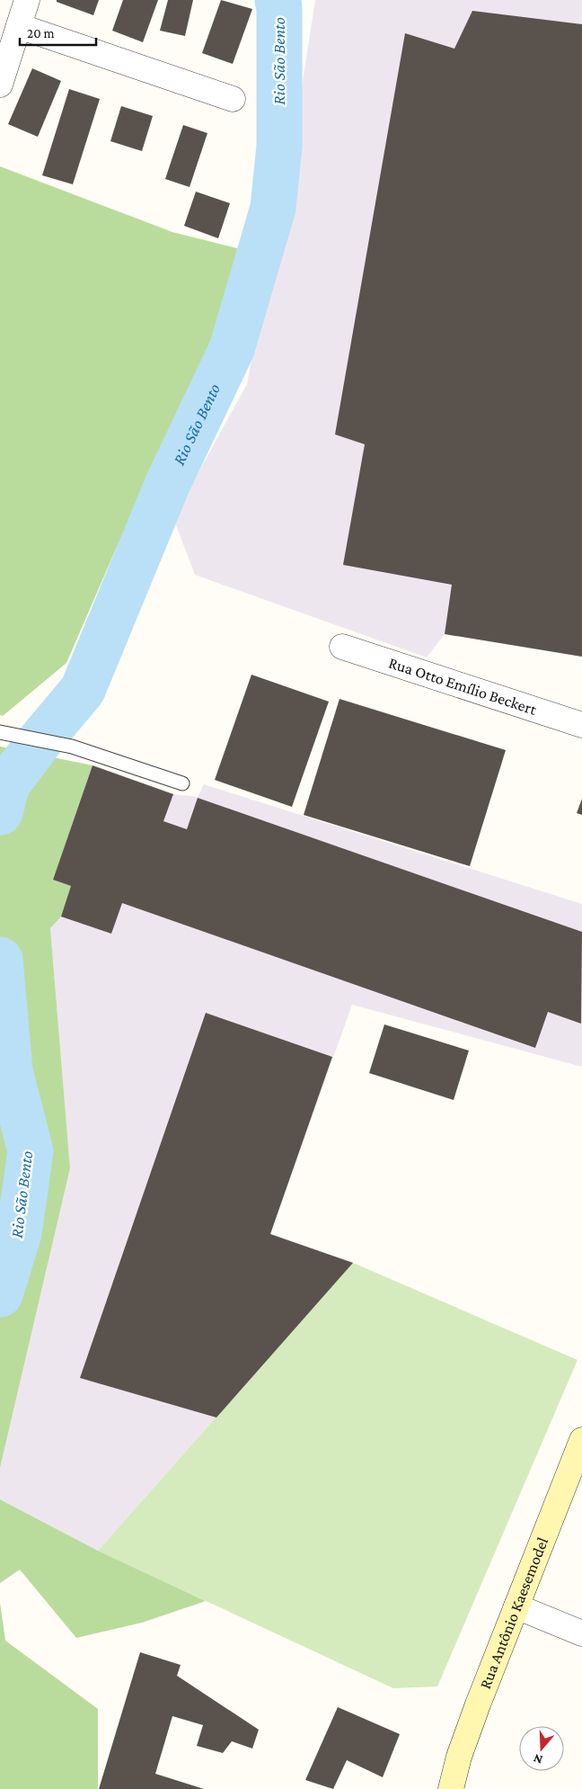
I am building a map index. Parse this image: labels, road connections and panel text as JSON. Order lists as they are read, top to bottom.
{
  "streets": {
    "main road": ["Rua Antônio Kaesemodel"],
    "street": ["Rua Otto Emílio Beckert"]
  },
  "water": ["Rio São Bento"],
  "scale_bar": "20 m",
  "north": "bottom"
}
